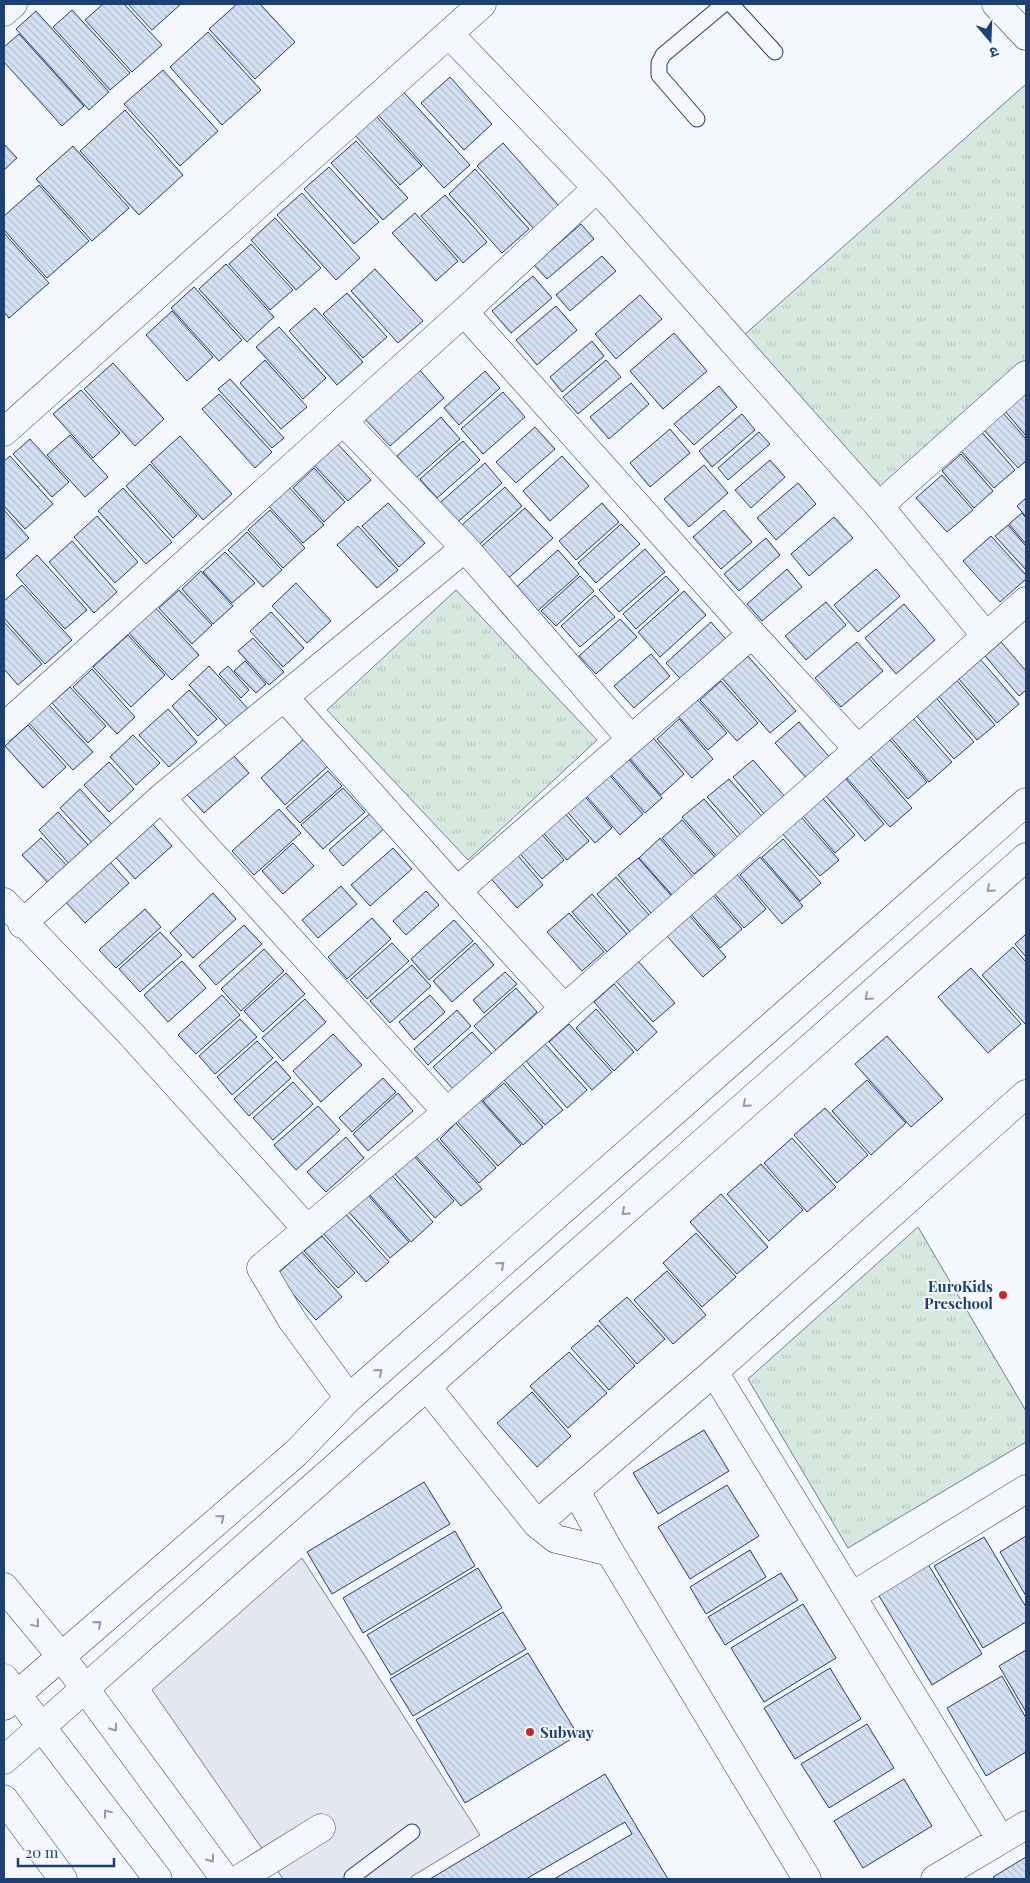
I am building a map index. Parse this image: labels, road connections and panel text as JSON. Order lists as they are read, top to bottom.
{
  "places": ["EuroKids Preschool", "Subway"],
  "scale_bar": "20 m",
  "north": "bottom"
}
